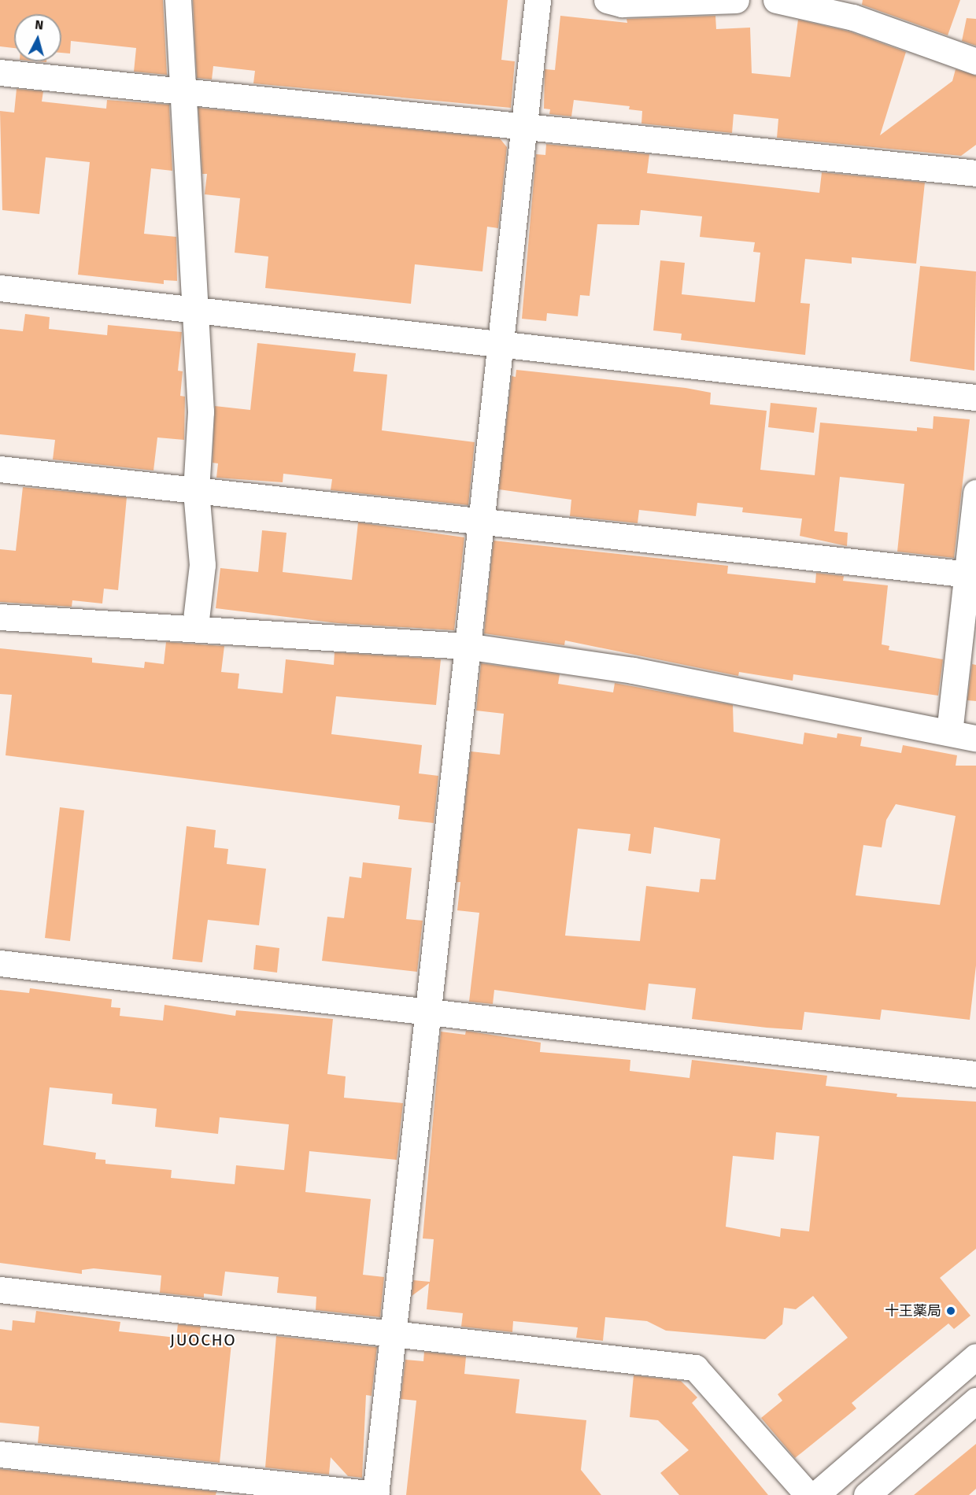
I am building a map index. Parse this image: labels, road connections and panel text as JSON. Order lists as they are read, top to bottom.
{
  "districts": ["JUOCHO"],
  "places": ["十王薬局"],
  "north": "top"
}
